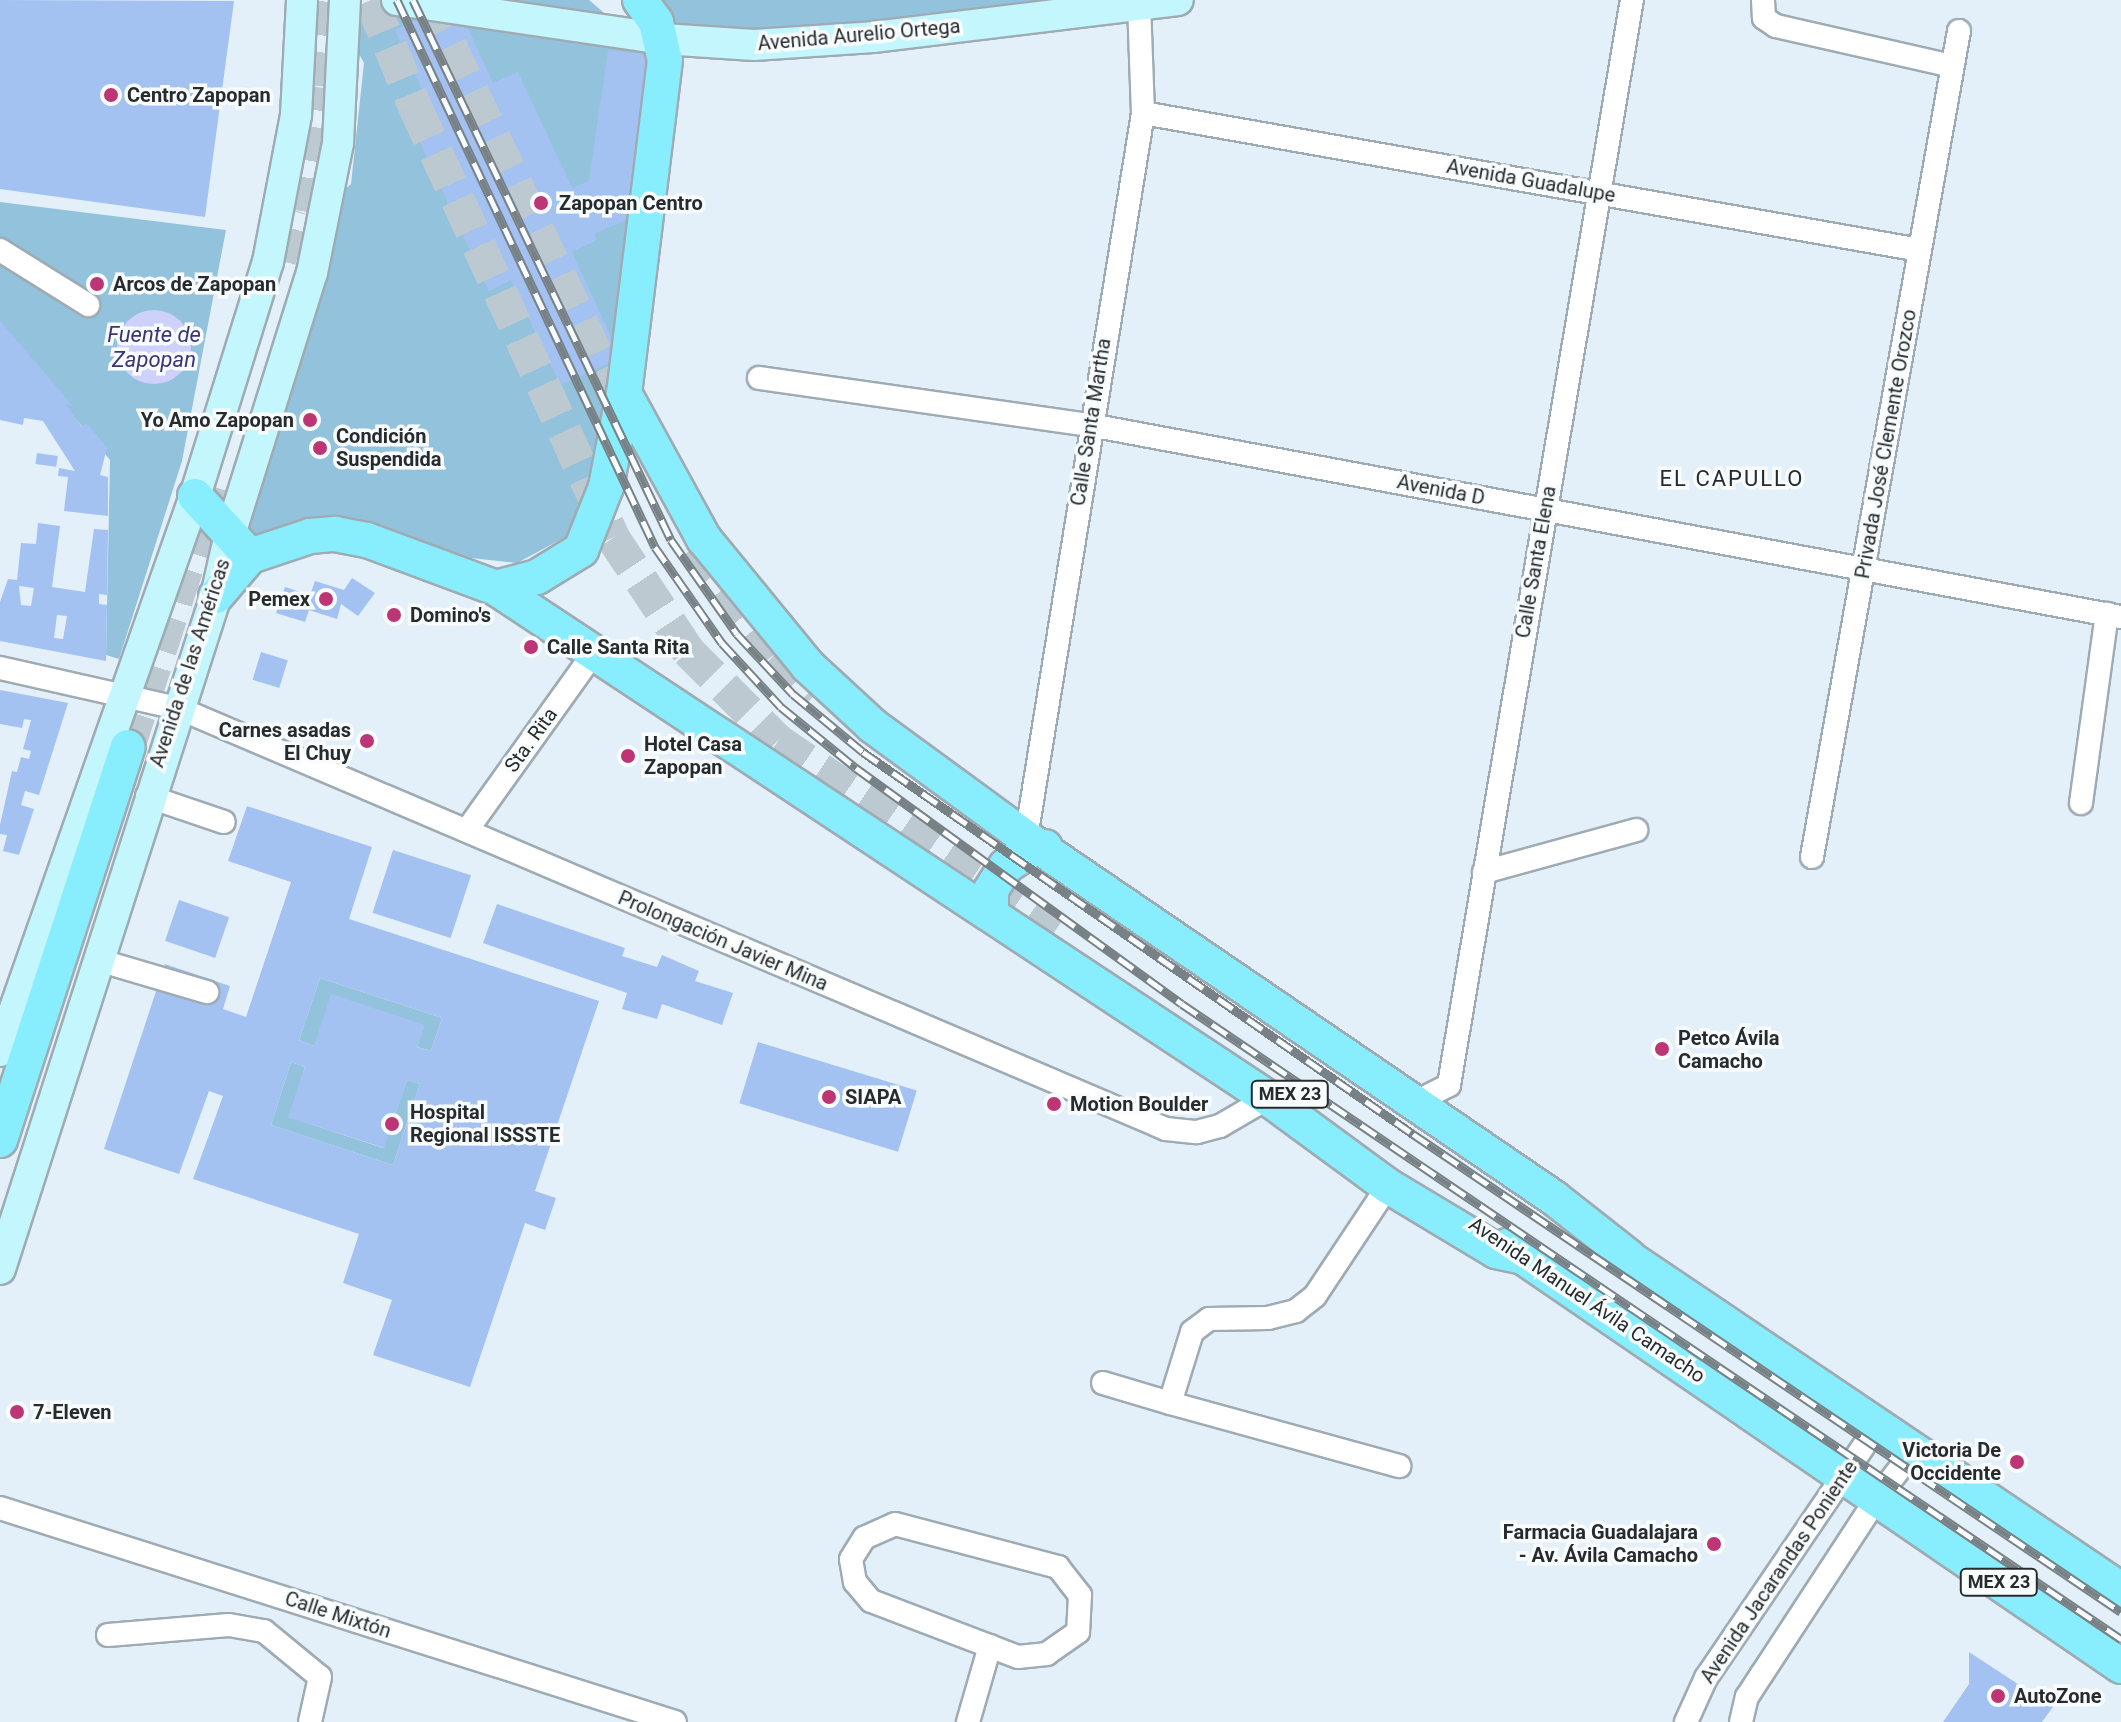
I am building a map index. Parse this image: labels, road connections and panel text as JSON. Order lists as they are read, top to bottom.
{
  "streets": {
    "main road": [
      "Avenida Aurelio Ortega",
      "Avenida de las Américas",
      "MEX 23",
      "Avenida Manuel Ávila Camacho"
    ],
    "street": [
      "Avenida Guadalupe",
      "Calle Santa Martha",
      "Privada José Clemente Orozco",
      "Avenida D",
      "Calle Santa Elena",
      "Sta. Rita",
      "Prolongación Javier Mina",
      "Avenida Jacarandas Poniente",
      "Calle Mixtón"
    ]
  },
  "crossings": [
    ["Avenida Aurelio Ortega", "Calle Santa Martha"],
    ["Avenida Guadalupe", "Calle Santa Martha"],
    ["Avenida Guadalupe", "Privada José Clemente Orozco"],
    ["Avenida Guadalupe", "Calle Santa Elena"],
    ["Calle Santa Martha", "Avenida D"],
    ["Privada José Clemente Orozco", "Avenida D"],
    ["Avenida D", "Calle Santa Elena"],
    ["Avenida de las Américas", "Prolongación Javier Mina"],
    ["Sta. Rita", "Prolongación Javier Mina"],
    ["MEX 23", "Avenida Jacarandas Poniente"],
    ["Avenida Manuel Ávila Camacho", "Avenida Jacarandas Poniente"]
  ],
  "districts": ["EL CAPULLO"],
  "water": ["Fuente de Zapopan"],
  "places": [
    "Centro Zapopan",
    "Zapopan Centro",
    "Arcos de Zapopan",
    "Yo Amo Zapopan",
    "Condición Suspendida",
    "Pemex",
    "Domino's",
    "Calle Santa Rita",
    "Carnes asadas El Chuy",
    "Hotel Casa Zapopan",
    "Petco Ávila Camacho",
    "SIAPA",
    "Motion Boulder",
    "Hospital Regional ISSSTE",
    "7-Eleven",
    "Victoria De Occidente",
    "Farmacia Guadalajara - Av. Ávila Camacho",
    "AutoZone"
  ]
}
